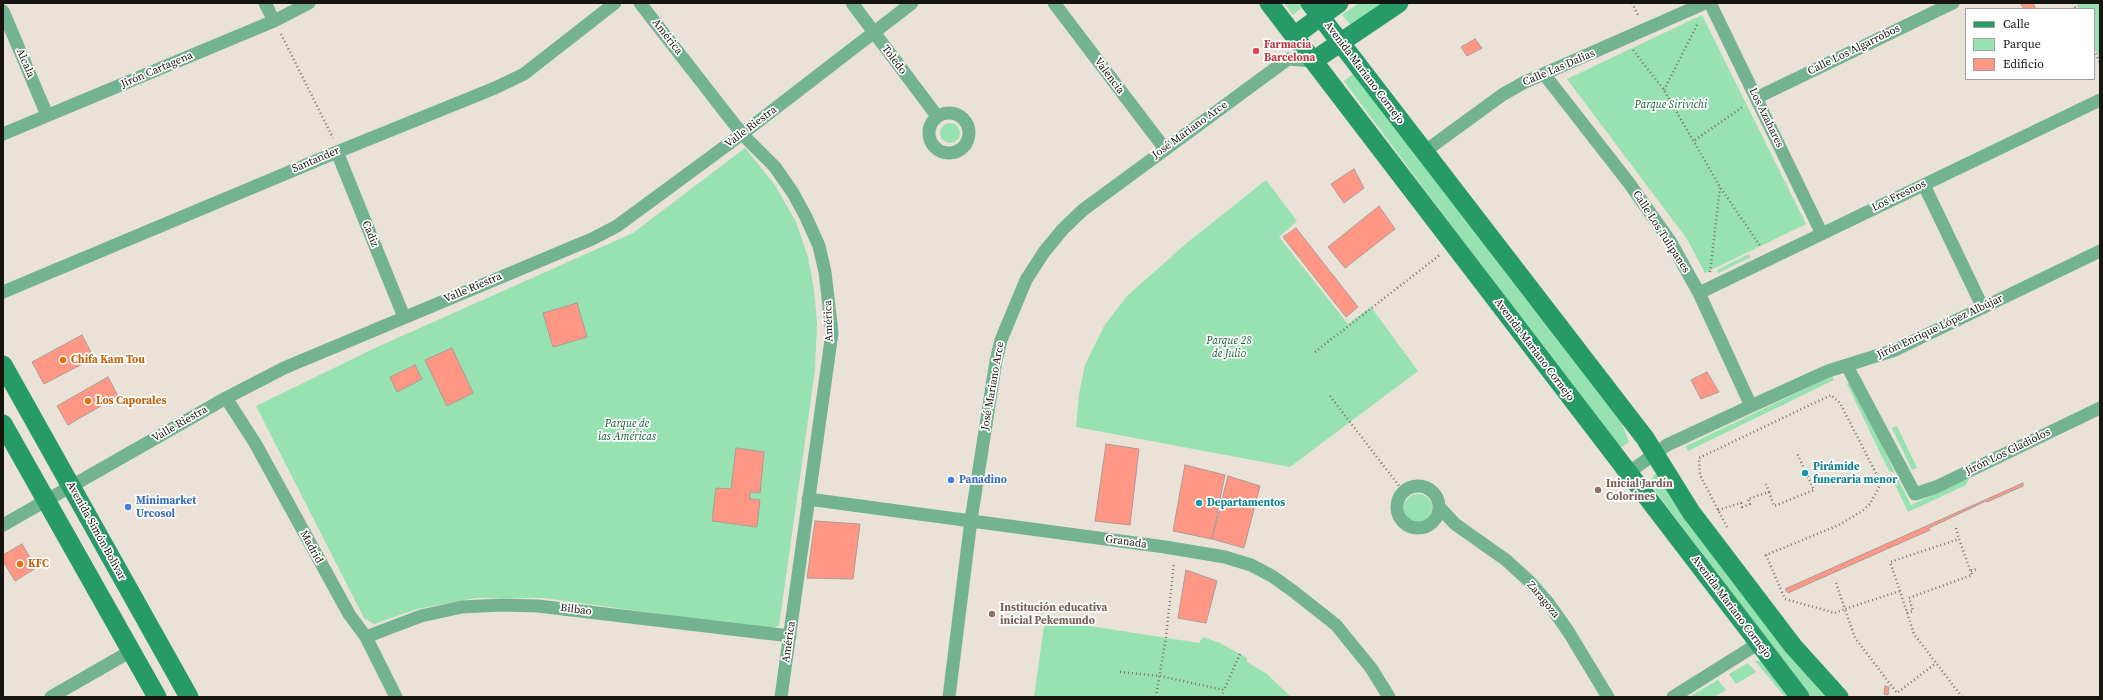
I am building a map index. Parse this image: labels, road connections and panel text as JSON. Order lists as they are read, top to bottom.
{
  "streets": {
    "main road": ["Avenida Mariano Cornejo", "Avenida Simón Bolivar"],
    "street": [
      "América",
      "Calle Los Algarrobos",
      "Toledo",
      "Alcala",
      "Calle Las Dalias",
      "Jirón Cartagena",
      "Valencia",
      "Los Azahares",
      "Valle Riestra",
      "José Mariano Arce",
      "Santander",
      "Los Fresnos",
      "Calle Los Tulipanes",
      "Cadiz",
      "Jirón Enrique López Albújar",
      "Jirón Los Gladiolos",
      "Granada",
      "Madrid",
      "Zaragoza",
      "Bilbao"
    ]
  },
  "crossings": [
    ["América", "Valle Riestra"],
    ["América", "Granada"],
    ["América", "Bilbao"],
    ["Calle Los Algarrobos", "Los Azahares"],
    ["Toledo", "Valle Riestra"],
    ["Alcala", "Jirón Cartagena"],
    ["Calle Las Dalias", "Avenida Mariano Cornejo"],
    ["Calle Las Dalias", "Calle Los Tulipanes"],
    ["Avenida Mariano Cornejo", "Jirón Enrique López Albújar"],
    ["Valencia", "José Mariano Arce"],
    ["Los Azahares", "Los Fresnos"],
    ["Valle Riestra", "Cadiz"],
    ["Valle Riestra", "Avenida Simón Bolivar"],
    ["Valle Riestra", "Madrid"],
    ["José Mariano Arce", "Granada"],
    ["Santander", "Cadiz"],
    ["Los Fresnos", "Calle Los Tulipanes"],
    ["Calle Los Tulipanes", "Jirón Enrique López Albújar"],
    ["Jirón Enrique López Albújar", "Jirón Los Gladiolos"],
    ["Madrid", "Bilbao"]
  ],
  "parks": ["Parque Sirivichi", "Parque 28 de Julio", "Parque de las Américas"],
  "places": [
    "Farmacia Barcelona",
    "Chifa Kam Tou",
    "Los Caporales",
    "Pirámide funeraria menor",
    "Panadino",
    "Inicial Jardín Colorines",
    "Departamentos",
    "Minimarket Urcosol",
    "KFC",
    "Institución educativa inicial Pekemundo"
  ],
  "legend": ["Calle", "Parque", "Edificio"]
}
